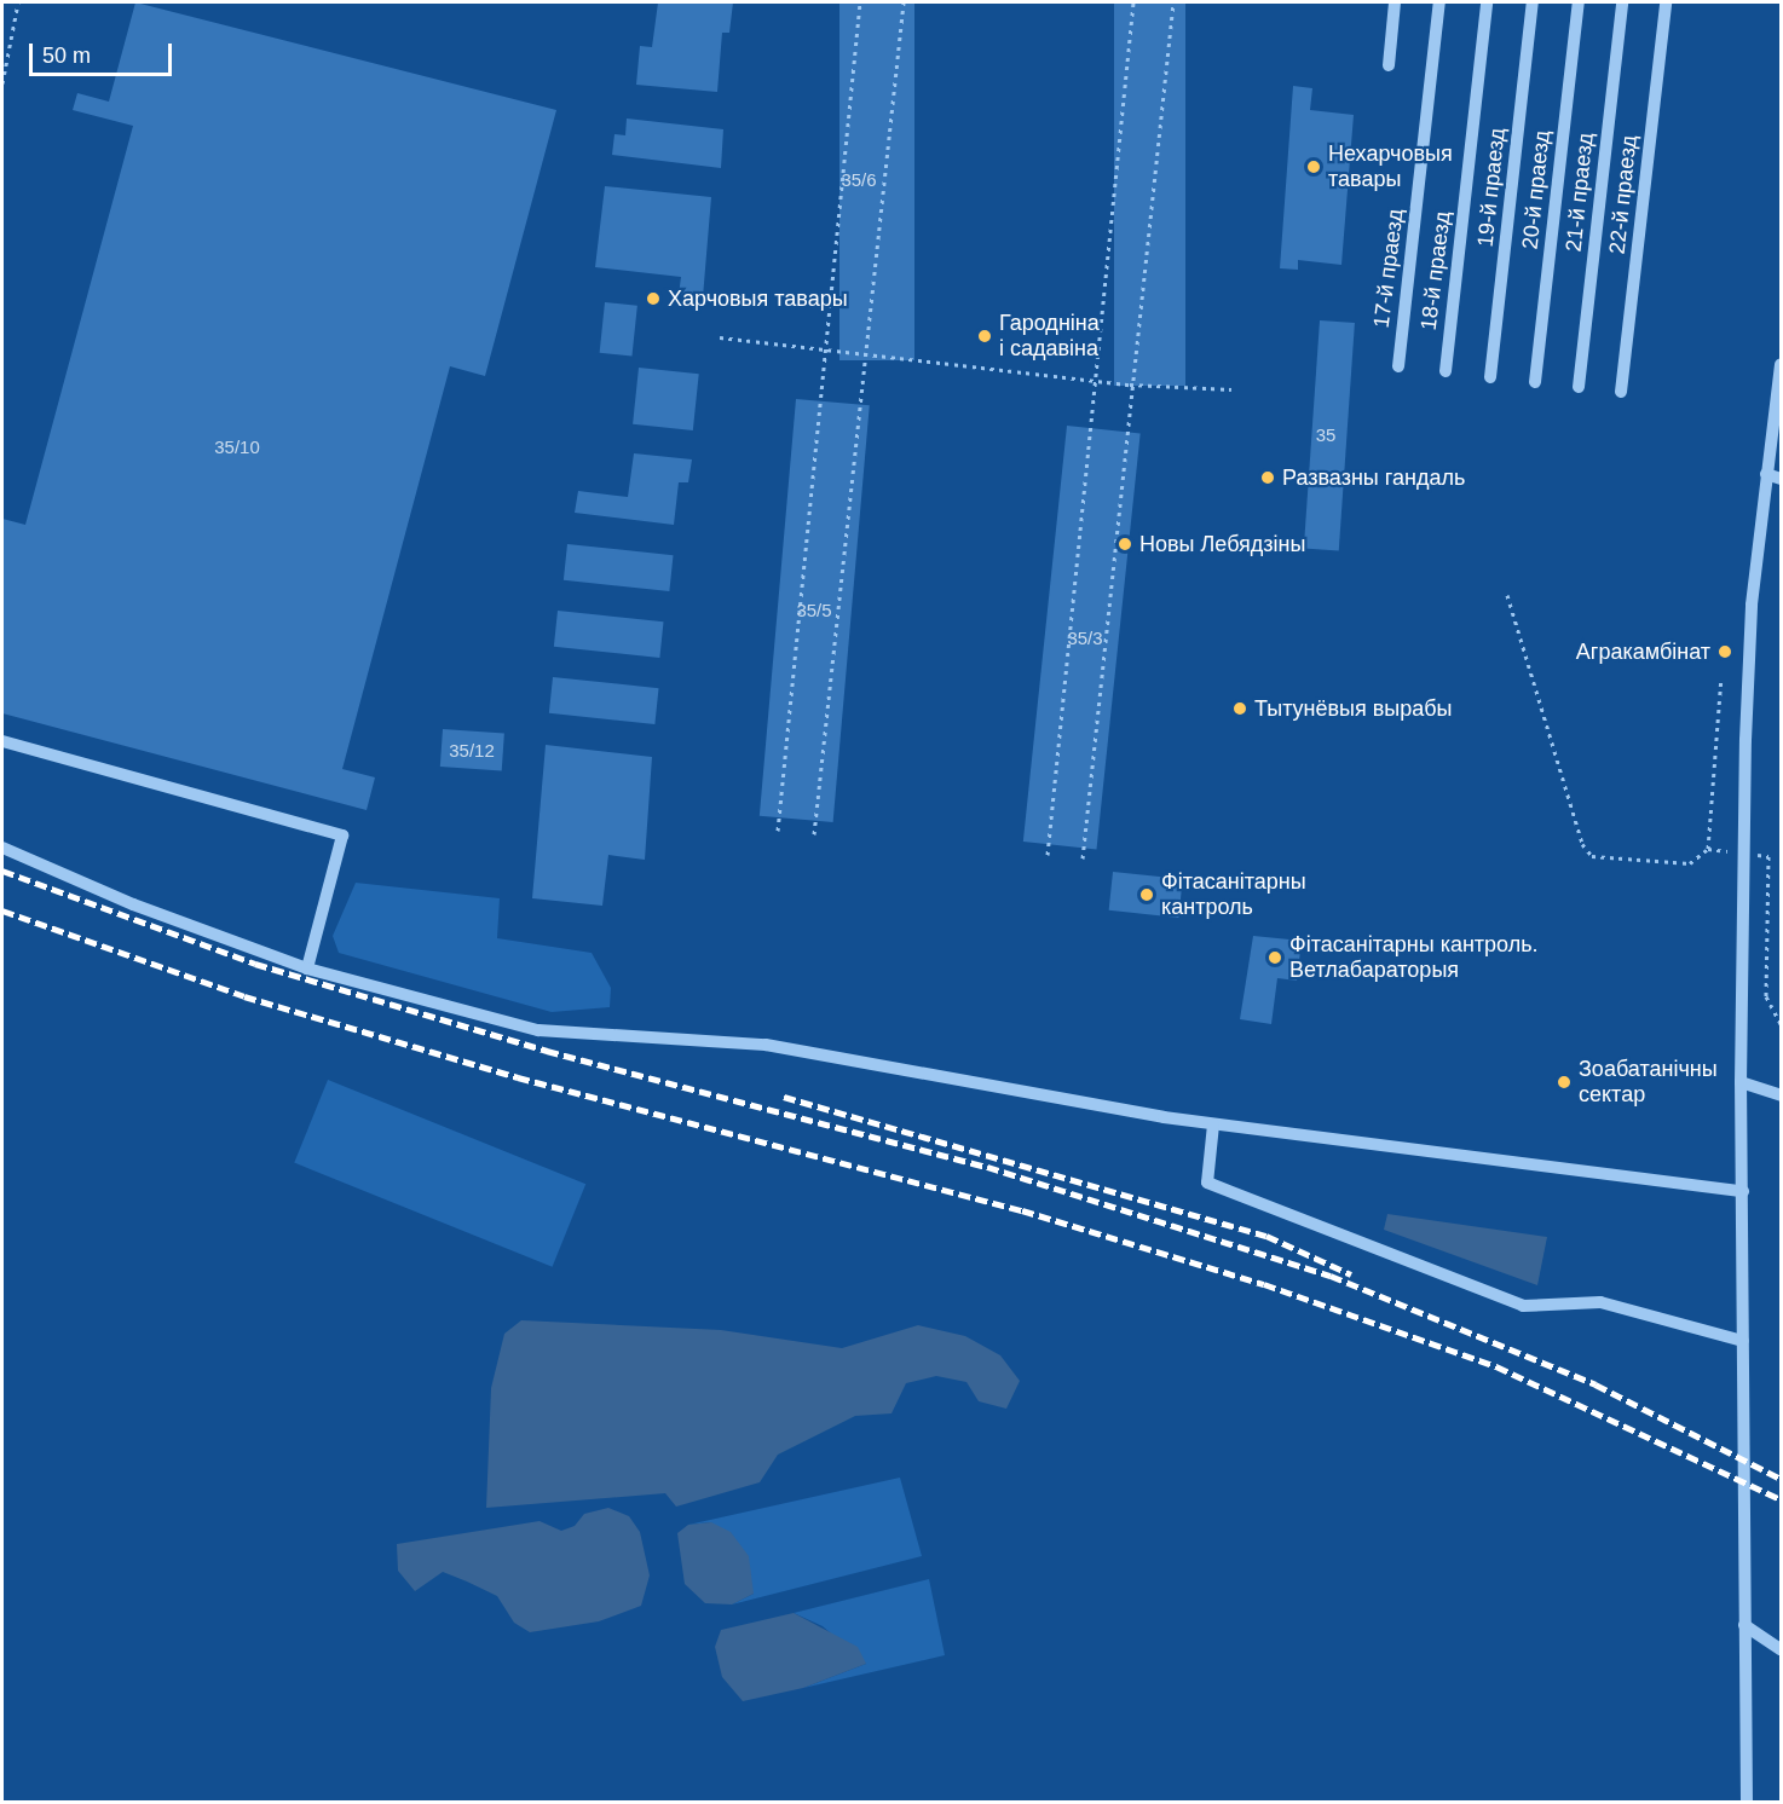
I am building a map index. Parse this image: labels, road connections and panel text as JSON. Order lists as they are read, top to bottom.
{
  "streets": {
    "street": [
      "19-й праезд",
      "20-й праезд",
      "21-й праезд",
      "22-й праезд",
      "17-й праезд",
      "18-й праезд"
    ]
  },
  "places": [
    "Нехарчовыя тавары",
    "Харчовыя тавары",
    "Гародніна і садавіна",
    "Развазны гандаль",
    "Новы Лебядзіны",
    "Агракамбінат",
    "Тытунёвыя вырабы",
    "Фітасанітарны кантроль",
    "Фітасанітарны кантроль. Ветлабараторыя",
    "Зоабатанічны сектар"
  ],
  "house_numbers": [
    "35/6",
    "35",
    "35/10",
    "35/5",
    "35/3",
    "35/12"
  ],
  "scale_bar": "50 m"
}
